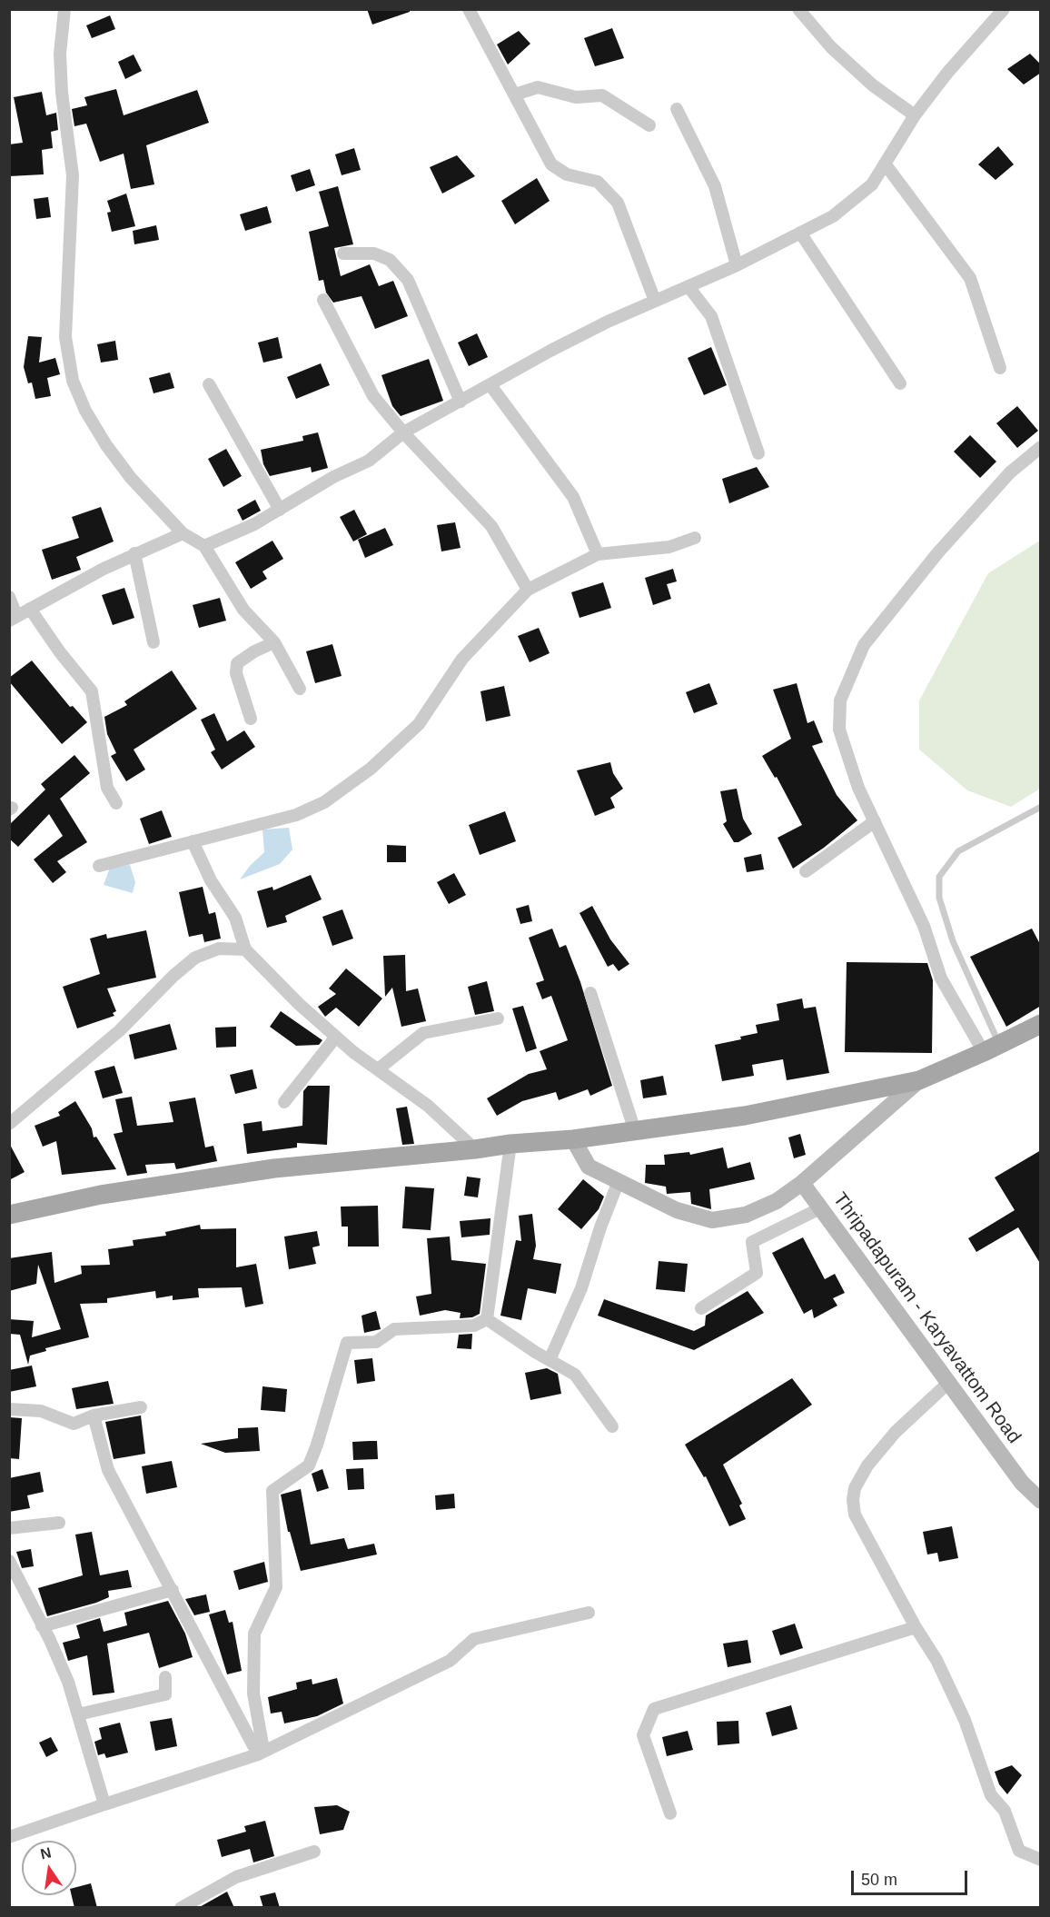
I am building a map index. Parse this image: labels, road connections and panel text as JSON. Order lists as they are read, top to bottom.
{
  "streets": {
    "main road": ["Thripadapuram - Karyavattom Road"]
  },
  "scale_bar": "50 m",
  "north": "top"
}
